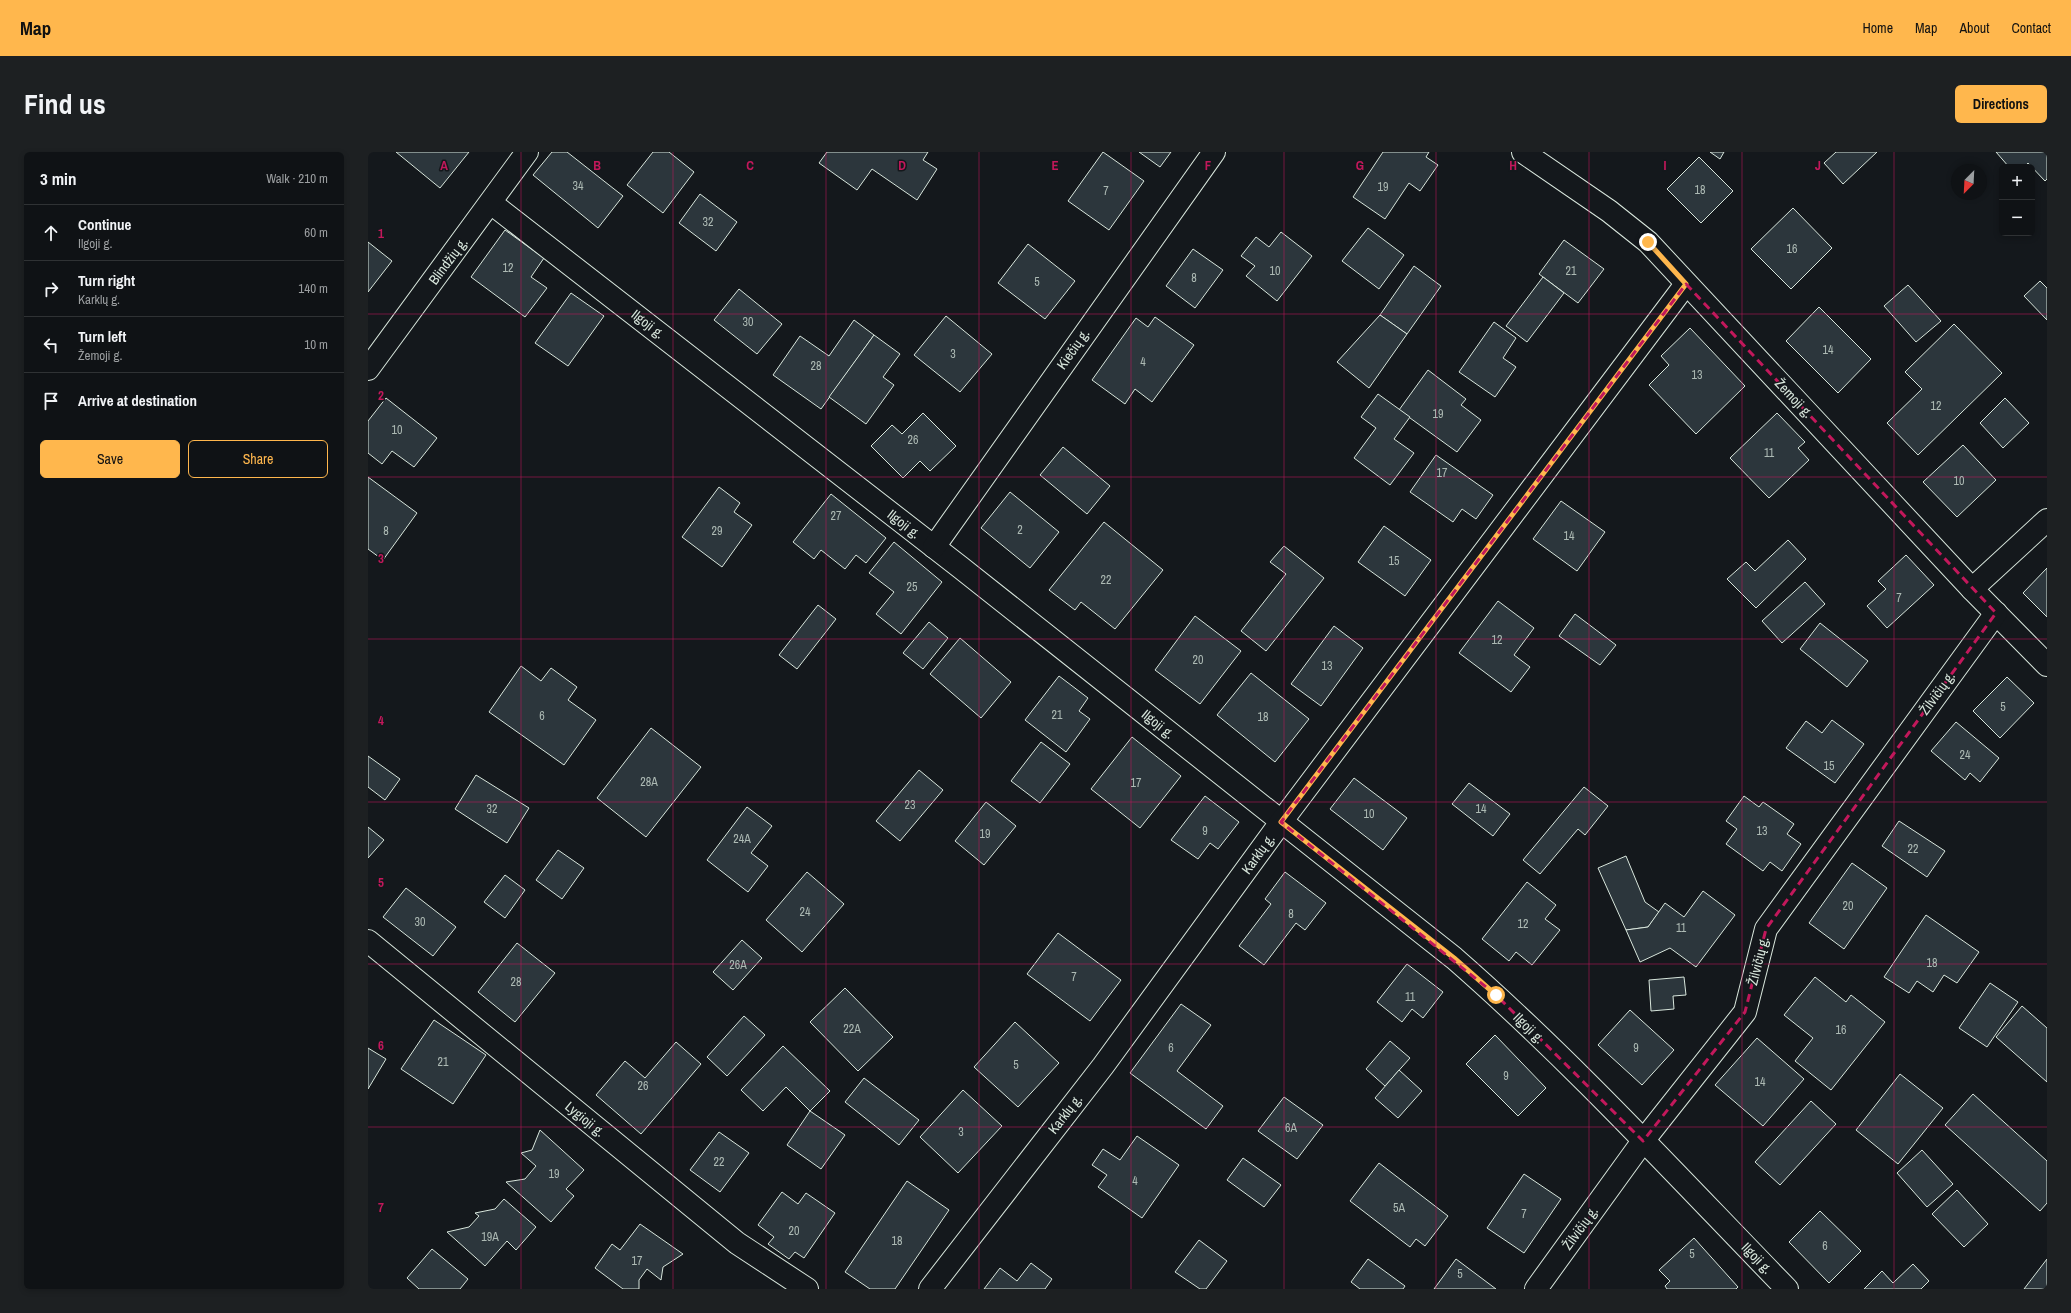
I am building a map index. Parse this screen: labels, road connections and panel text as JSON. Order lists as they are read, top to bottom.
{
  "streets": {
    "street": [
      "Blindžių g.",
      "Ilgoji g.",
      "Kiečių g.",
      "Žemoji g.",
      "Žilvičių g.",
      "Karklų g.",
      "Lygioji g."
    ]
  },
  "crossings": [
    ["Blindžių g.", "Ilgoji g."],
    ["Ilgoji g.", "Kiečių g."],
    ["Ilgoji g.", "Žilvičių g."],
    ["Ilgoji g.", "Karklų g."],
    ["Žemoji g.", "Žilvičių g."],
    ["Žemoji g.", "Karklų g."]
  ],
  "house_numbers": [
    "34",
    "19",
    "18",
    "7",
    "32",
    "16",
    "12",
    "10",
    "21",
    "8",
    "5",
    "30",
    "14",
    "3",
    "4",
    "28",
    "13",
    "12",
    "19",
    "10",
    "26",
    "11",
    "17",
    "10",
    "27",
    "2",
    "8",
    "29",
    "14",
    "15",
    "22",
    "25",
    "7",
    "12",
    "20",
    "13",
    "5",
    "21",
    "6",
    "18",
    "24",
    "15",
    "28A",
    "17",
    "23",
    "32",
    "14",
    "10",
    "9",
    "13",
    "19",
    "24A",
    "22",
    "20",
    "24",
    "8",
    "30",
    "12",
    "11",
    "18",
    "26A",
    "7",
    "28",
    "11",
    "22A",
    "16",
    "6",
    "9",
    "21",
    "5",
    "9",
    "14",
    "26",
    "6A",
    "3",
    "22",
    "19",
    "4",
    "5A",
    "7",
    "20",
    "19A",
    "18",
    "6",
    "5",
    "17",
    "5"
  ],
  "north": "bottom left",
  "page": {
    "header": "Map",
    "nav": [
      "Home",
      "Map",
      "About",
      "Contact"
    ],
    "title": "Find us",
    "buttons": [
      "Directions",
      ["Save", "Share"]
    ],
    "heading": ["3 min", "Walk · 210 m"],
    "map_buttons": ["+", "−"],
    "list": [
      ["Continue", "Ilgoji g.", "60 m"],
      ["Turn right", "Karklų g.", "140 m"],
      ["Turn left", "Žemoji g.", "10 m"],
      "Arrive at destination"
    ]
  },
  "grid": {
    "columns": [
      "A",
      "B",
      "C",
      "D",
      "E",
      "F",
      "G",
      "H",
      "I",
      "J"
    ],
    "rows": [
      "1",
      "2",
      "3",
      "4",
      "5",
      "6",
      "7"
    ]
  }
}
